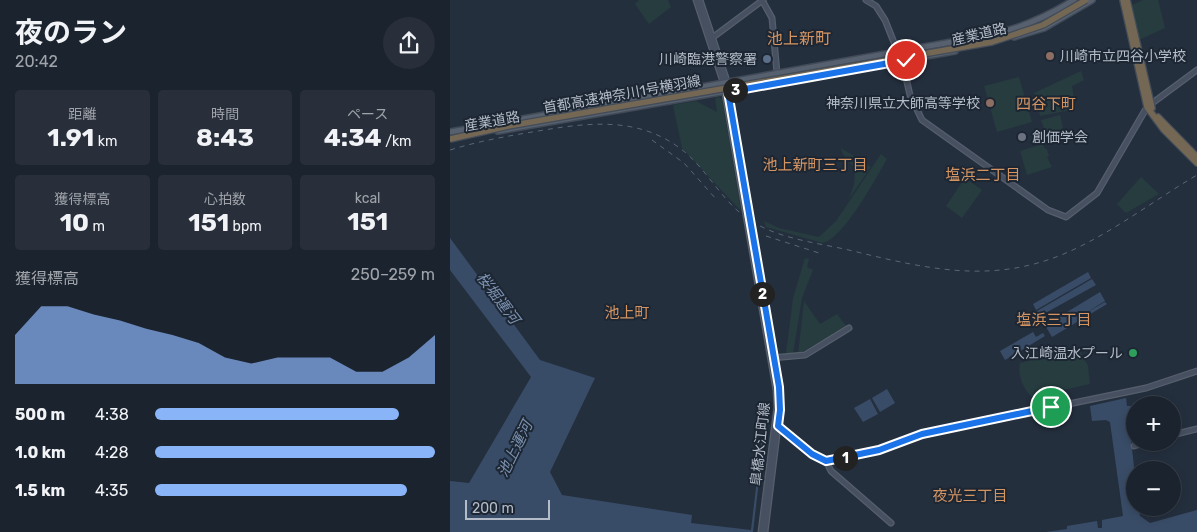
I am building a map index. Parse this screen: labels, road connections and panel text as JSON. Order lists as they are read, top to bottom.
{
  "streets": {
    "highway": ["首都高速神奈川1号横羽線"],
    "main road": ["産業道路"],
    "street": ["皐橋水江町線"]
  },
  "crossings": [
    ["産業道路", "首都高速神奈川1号横羽線"],
    ["産業道路", "皐橋水江町線"]
  ],
  "districts": [
    "池上新町",
    "四谷下町",
    "池上新町三丁目",
    "塩浜二丁目",
    "池上町",
    "塩浜三丁目",
    "夜光三丁目"
  ],
  "water": ["桜堀運河", "池上運河"],
  "places": [
    "川崎市立四谷小学校",
    "川崎臨港警察署",
    "神奈川県立大師高等学校",
    "創価学会",
    "入江崎温水プール"
  ],
  "scale_bar": "200 m",
  "page": {
    "heading": ["夜のラン", "20:42"],
    "pins": ["3", "2", "1"],
    "stats": [
      ["距離", "1.91 km"],
      ["時間", "8:43"],
      ["ペース", "4:34 /km"],
      ["獲得標高", "10 m"],
      ["心拍数", "151 bpm"],
      ["kcal", "151"]
    ],
    "chart": ["獲得標高", "250–259 m"],
    "list": [
      {
        "name": "500 m",
        "note": "4:38"
      },
      {
        "name": "1.0 km",
        "note": "4:28"
      },
      {
        "name": "1.5 km",
        "note": "4:35"
      }
    ],
    "map_buttons": ["+", "−"],
    "scale": "200 m"
  }
}
